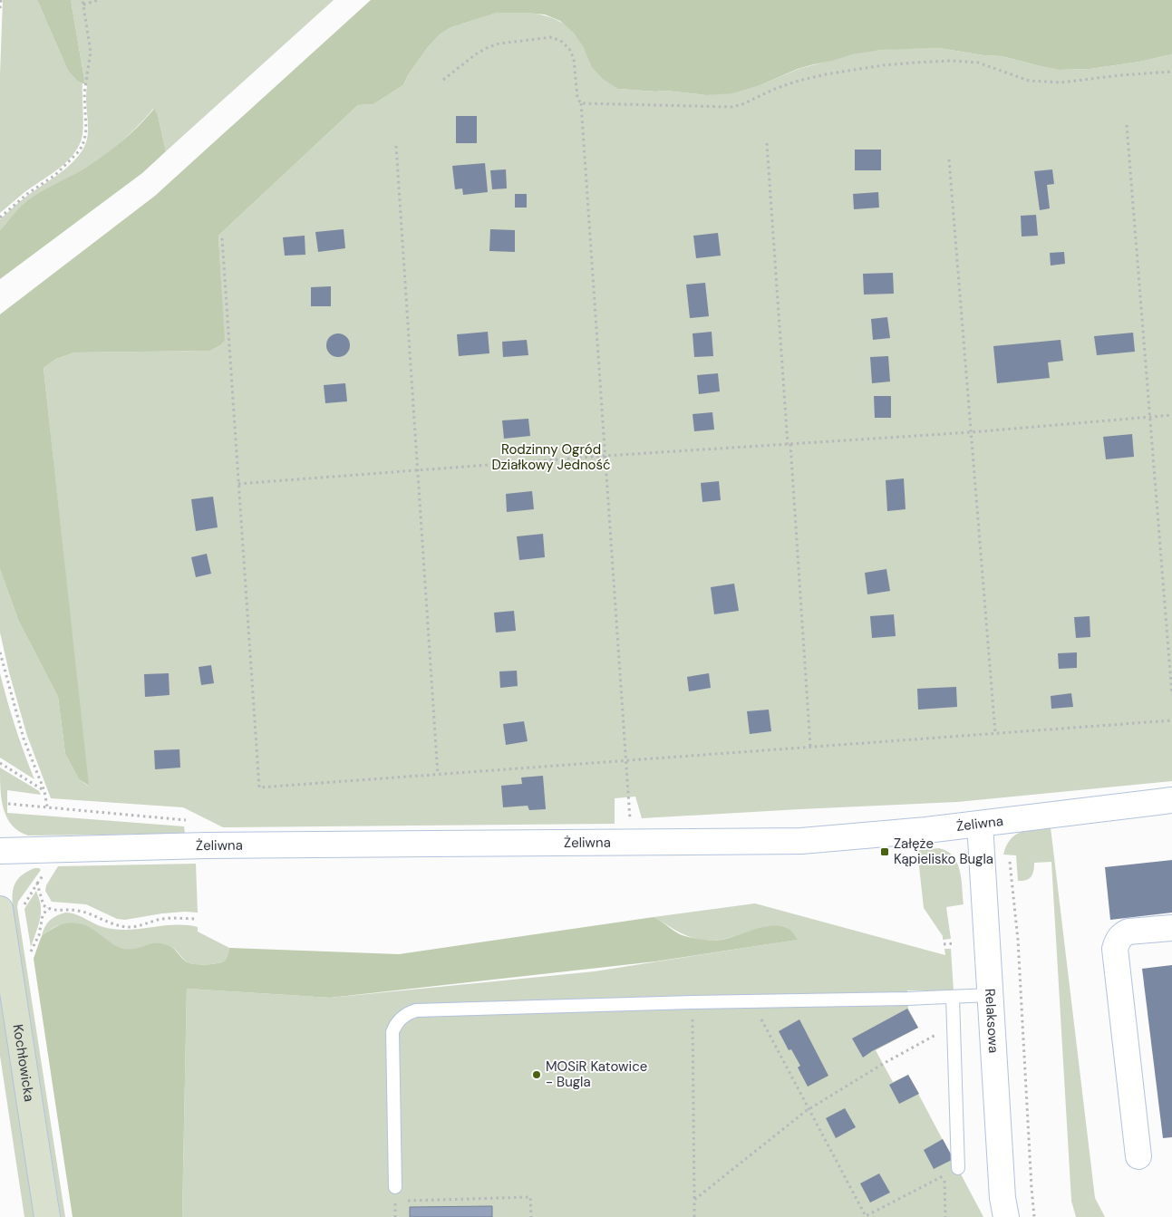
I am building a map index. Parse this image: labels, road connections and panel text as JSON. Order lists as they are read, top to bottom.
{
  "streets": {
    "main road": ["Kochłowicka"],
    "street": ["Żeliwna", "Relaksowa"]
  },
  "crossings": [
    ["Żeliwna", "Relaksowa"]
  ],
  "parks": ["Rodzinny Ogród Działkowy Jedność"],
  "places": {
    "transit": ["Załęże Kąpielisko Bugla"],
    "other": ["MOSiR Katowice - Bugla"]
  }
}
